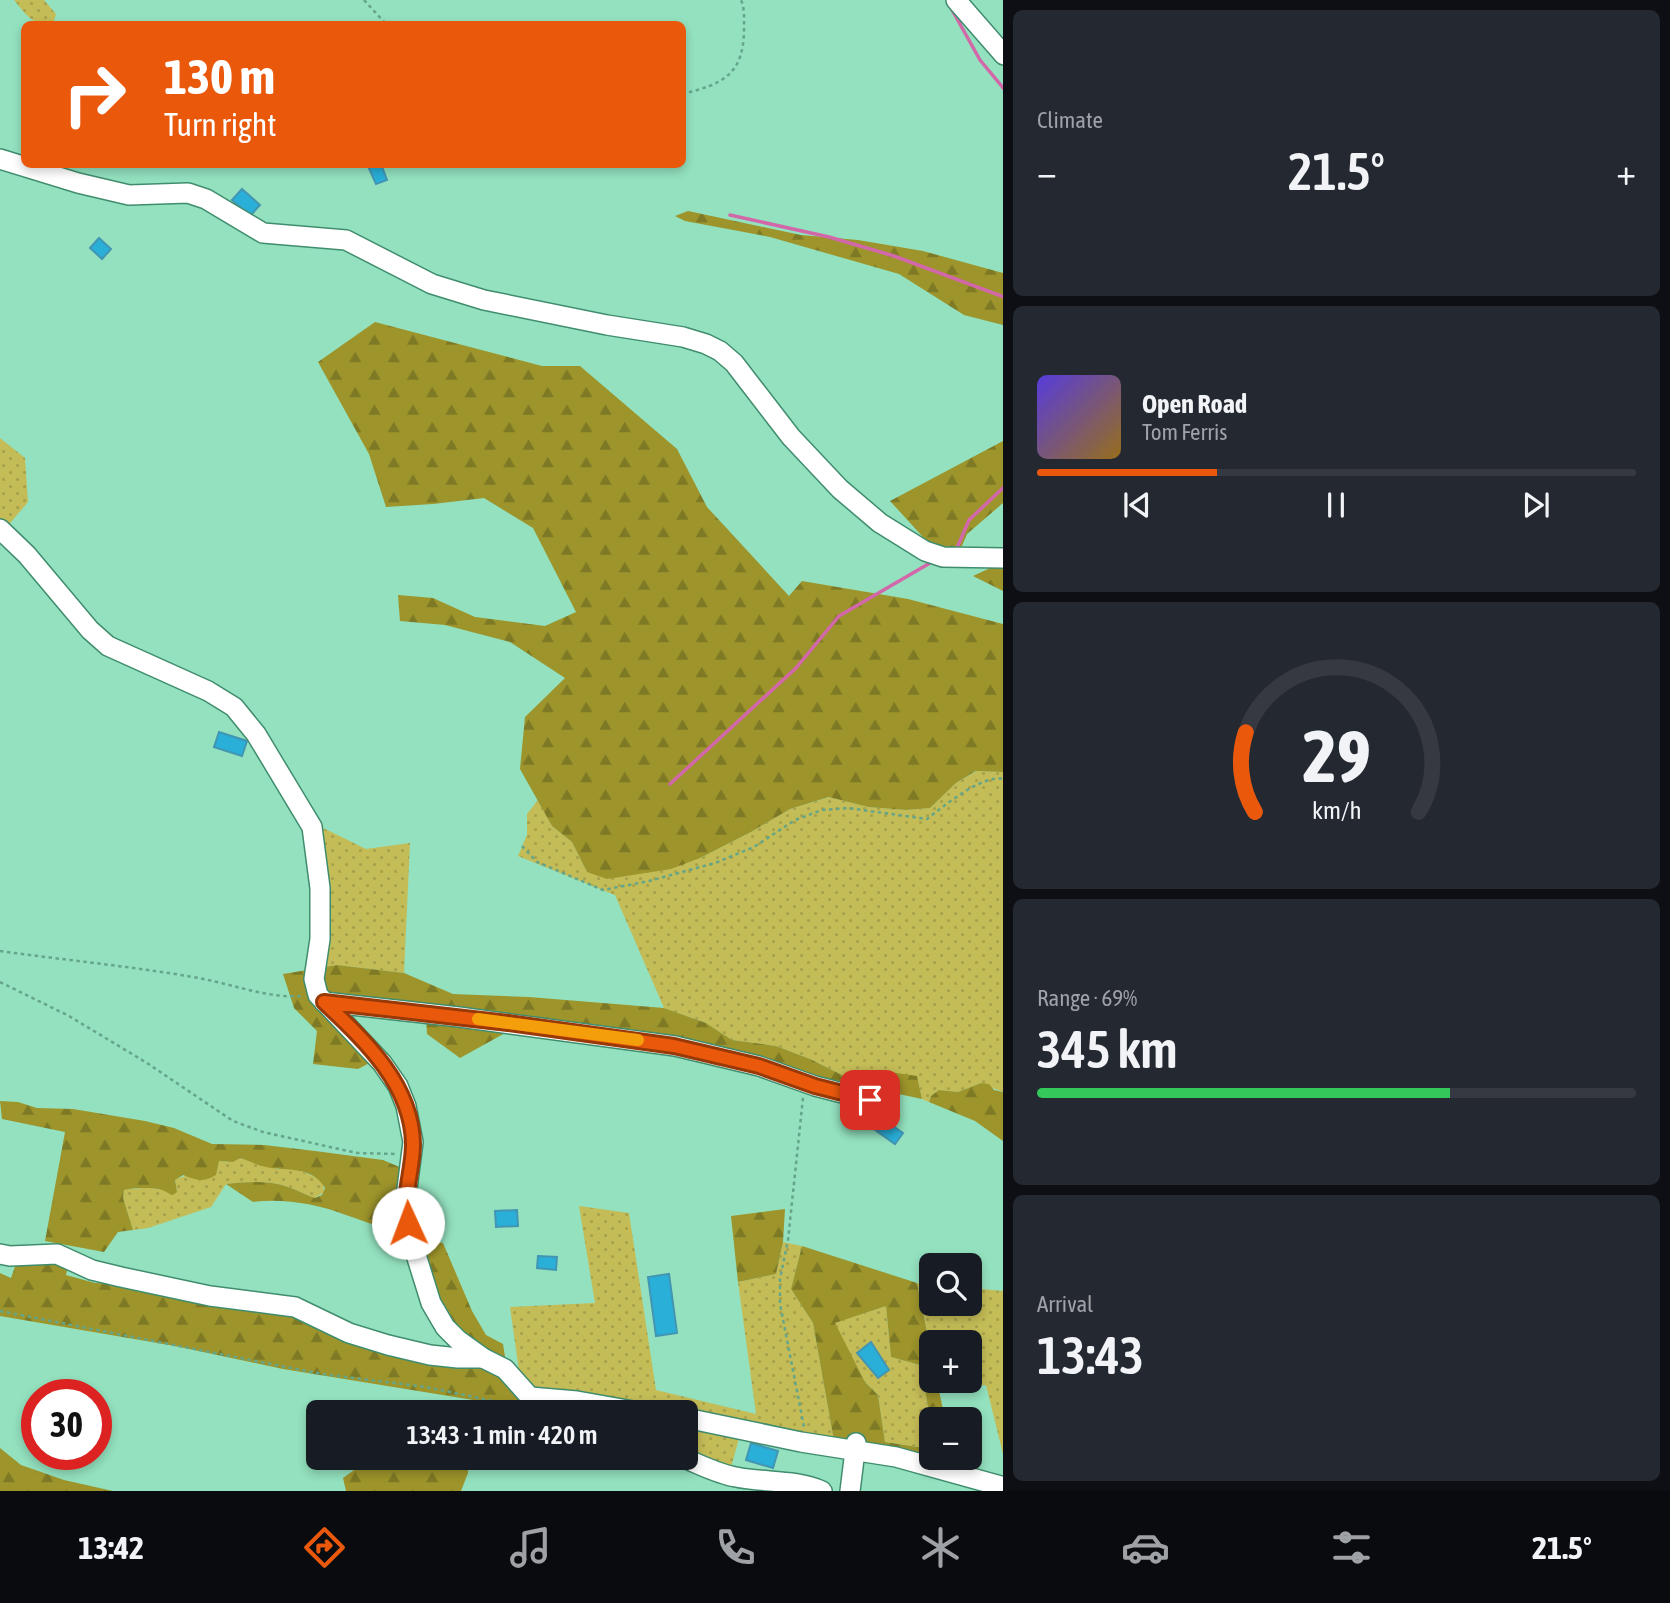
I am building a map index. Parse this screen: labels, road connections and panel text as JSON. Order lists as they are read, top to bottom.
{
  "page": {
    "tile": [
      "Climate",
      ["Range · 69%", "345 km"],
      ["Arrival", "13:43"]
    ],
    "turn": ["130 m", "Turn right"],
    "heat": ["−", "21.5°", "+"],
    "song": ["Open Road", "Tom Ferris"],
    "map_buttons": ["+", "−"],
    "limit": "30",
    "trip": "13:43 · 1 min · 420 m",
    "tabs": ["13:42", "21.5°"],
    "gauge": ["29", "km/h"]
  }
}
